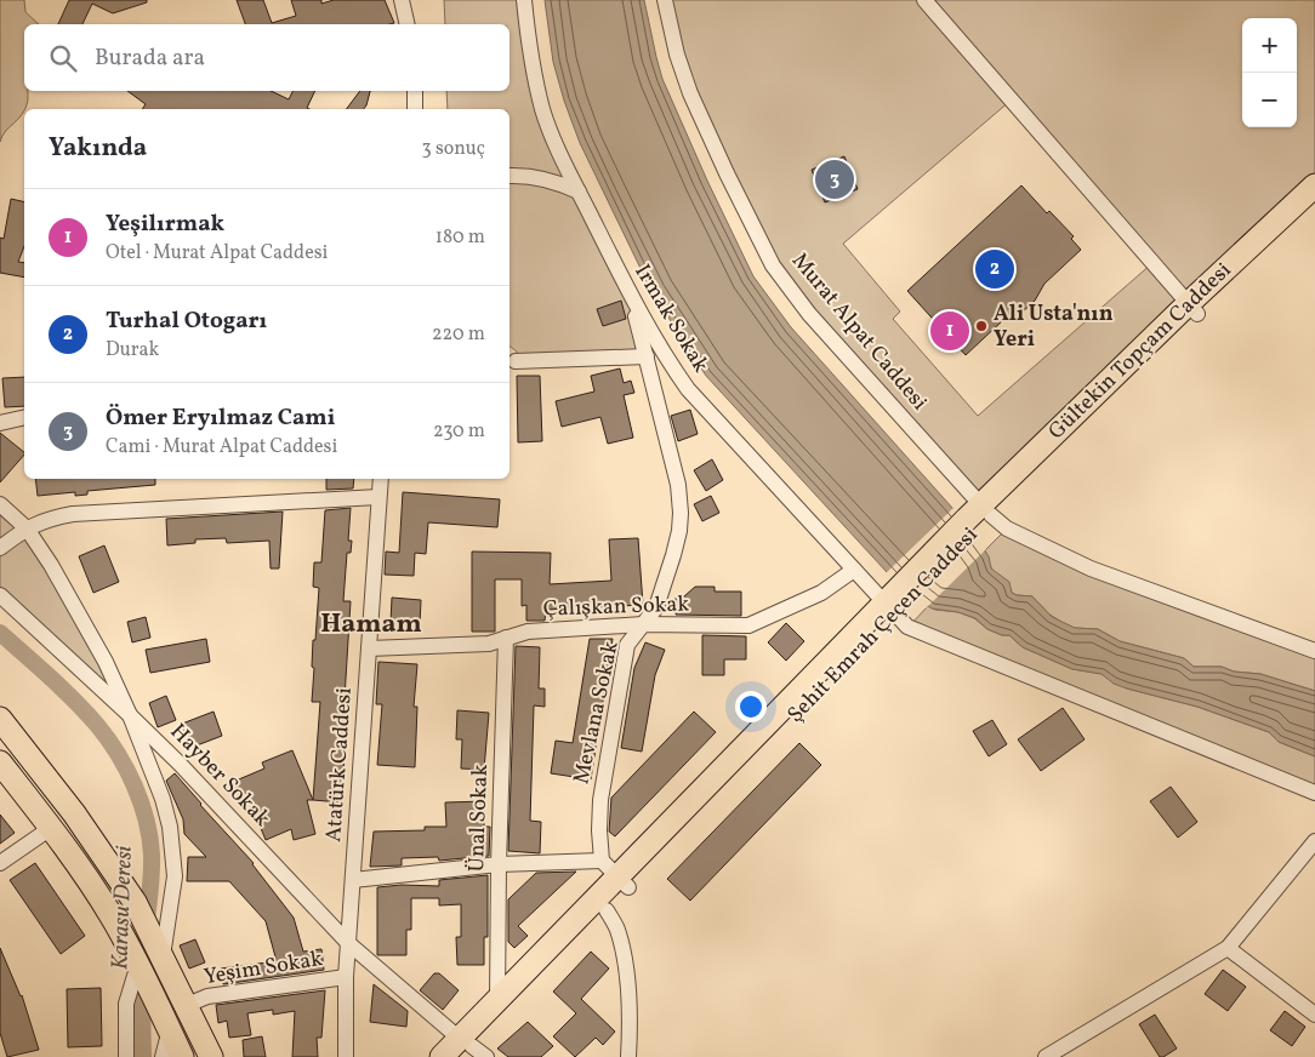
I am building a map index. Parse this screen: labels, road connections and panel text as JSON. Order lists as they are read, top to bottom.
{
  "streets": {
    "highway": ["Gültekin Topçam Caddesi", "Şehit Emrah Çeçen Caddesi"],
    "street": [
      "Irmak Sokak",
      "Murat Alpat Caddesi",
      "Çalışkan Sokak",
      "Mevlana Sokak",
      "Atatürk Caddesi",
      "Hayber Sokak",
      "Ünal Sokak",
      "Yeşim Sokak"
    ]
  },
  "crossings": [
    ["Irmak Sokak", "Çalışkan Sokak"],
    ["Irmak Sokak", "Şehit Emrah Çeçen Caddesi"],
    ["Irmak Sokak", "Mevlana Sokak"],
    ["Murat Alpat Caddesi", "Gültekin Topçam Caddesi"],
    ["Murat Alpat Caddesi", "Şehit Emrah Çeçen Caddesi"],
    ["Gültekin Topçam Caddesi", "Şehit Emrah Çeçen Caddesi"],
    ["Çalışkan Sokak", "Mevlana Sokak"],
    ["Çalışkan Sokak", "Atatürk Caddesi"],
    ["Çalışkan Sokak", "Ünal Sokak"],
    ["Şehit Emrah Çeçen Caddesi", "Hayber Sokak"],
    ["Şehit Emrah Çeçen Caddesi", "Ünal Sokak"],
    ["Atatürk Caddesi", "Hayber Sokak"],
    ["Atatürk Caddesi", "Yeşim Sokak"]
  ],
  "districts": ["Hamam"],
  "water": ["Karasu Deresi"],
  "places": ["Ali Usta'nın Yeri"],
  "page": {
    "map_buttons": ["+", "−"],
    "search": "Burada ara",
    "heading": ["Yakında", "3 sonuç"],
    "pins": ["3", "2", "1"],
    "list": [
      {
        "mark": "1",
        "name": "Yeşilırmak",
        "note": "Otel · Murat Alpat Caddesi",
        "value": "180 m"
      },
      {
        "mark": "2",
        "name": "Turhal Otogarı",
        "note": "Durak",
        "value": "220 m"
      },
      {
        "mark": "3",
        "name": "Ömer Eryılmaz Cami",
        "note": "Cami · Murat Alpat Caddesi",
        "value": "230 m"
      }
    ]
  }
}
